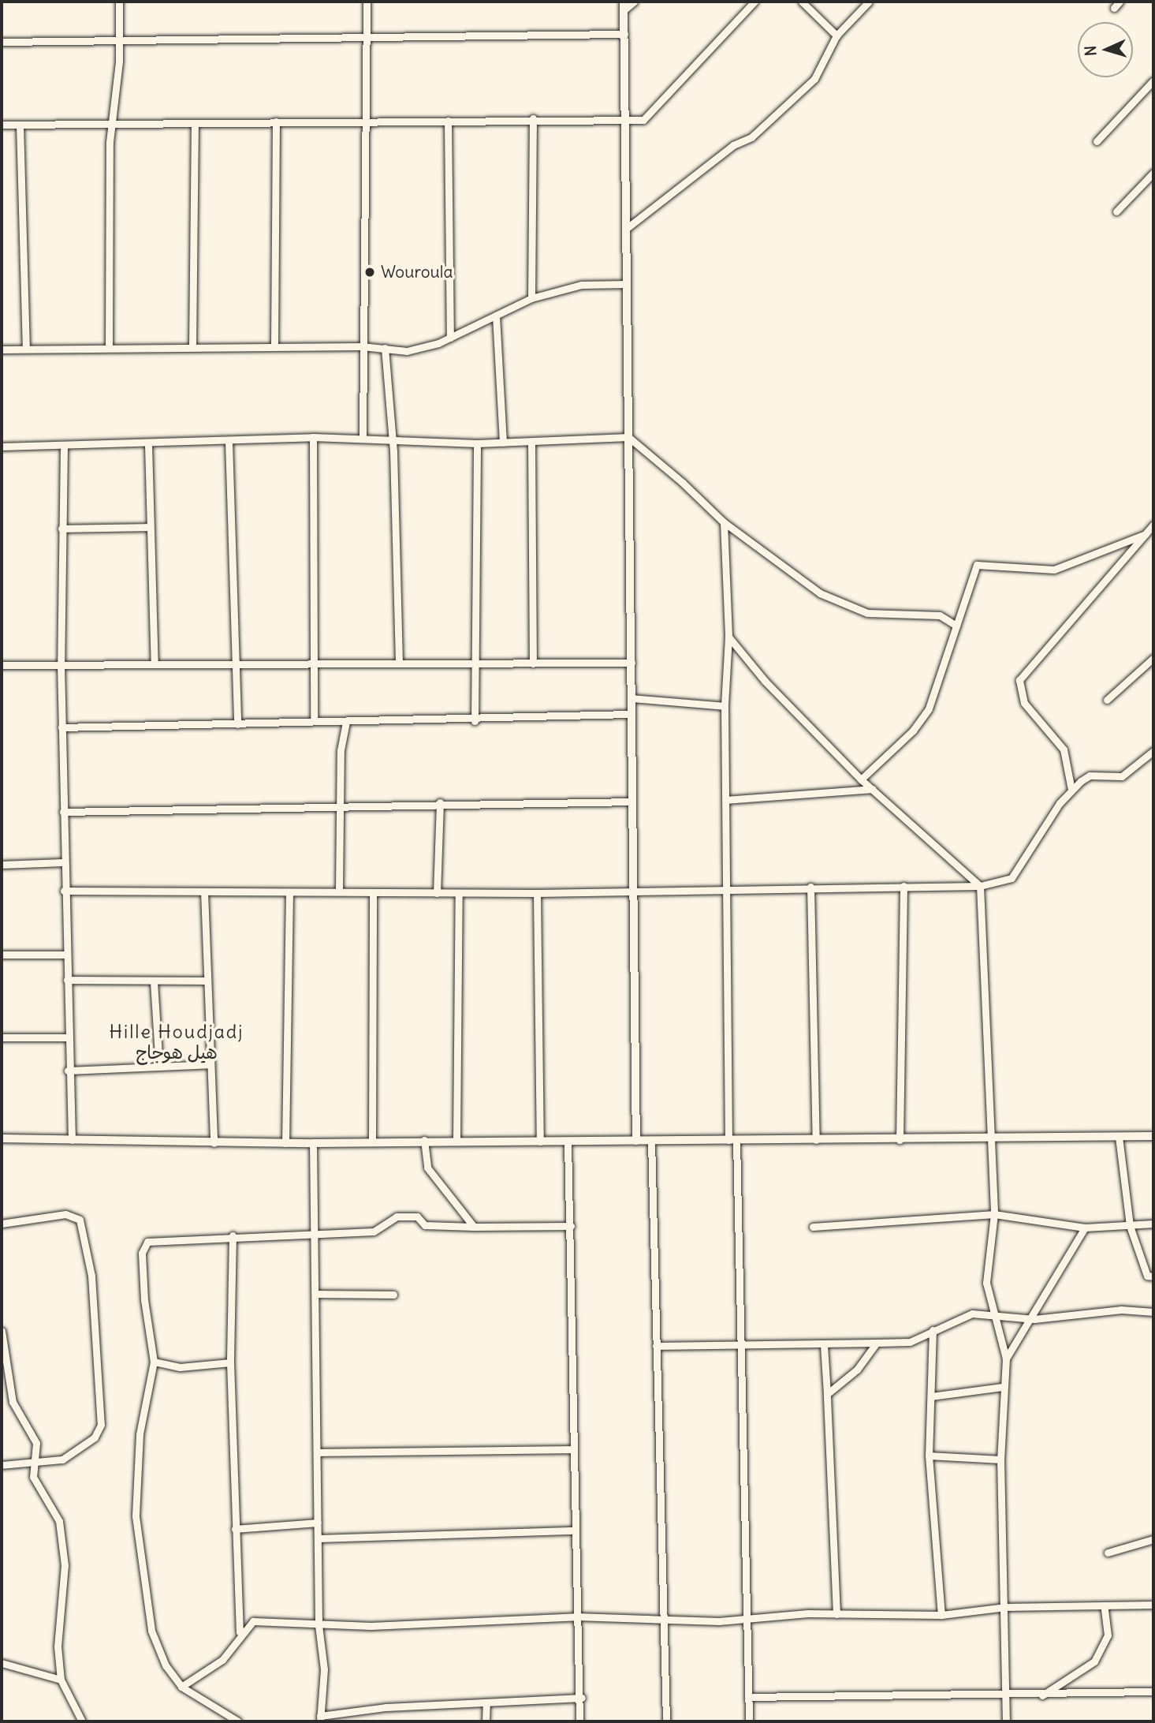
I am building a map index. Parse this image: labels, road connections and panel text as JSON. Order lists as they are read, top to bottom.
{
  "districts": ["Hille Houdjadj هيل هوجاج"],
  "places": ["Wouroula"],
  "north": "left"
}
